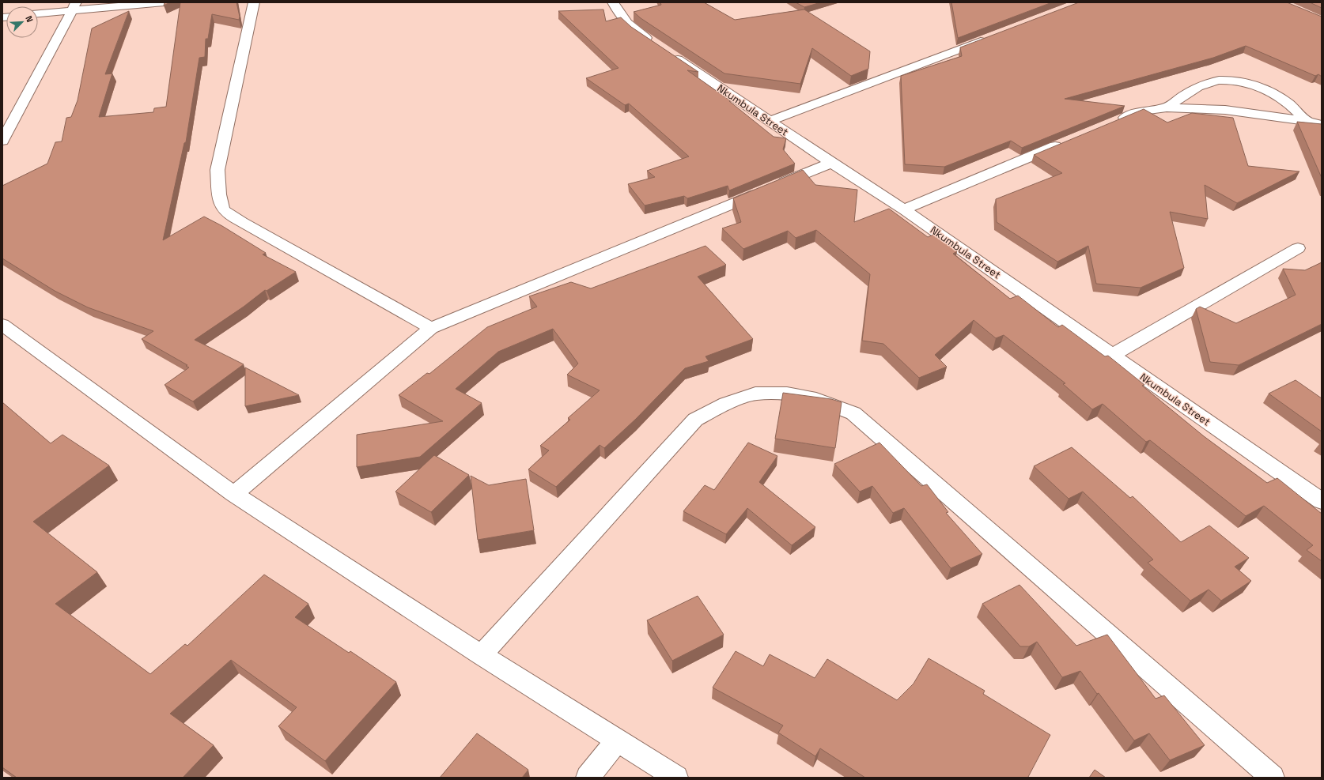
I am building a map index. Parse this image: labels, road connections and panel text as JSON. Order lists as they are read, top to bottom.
{
  "streets": {
    "street": ["Nkumbula Street"]
  },
  "north": "top right"
}
